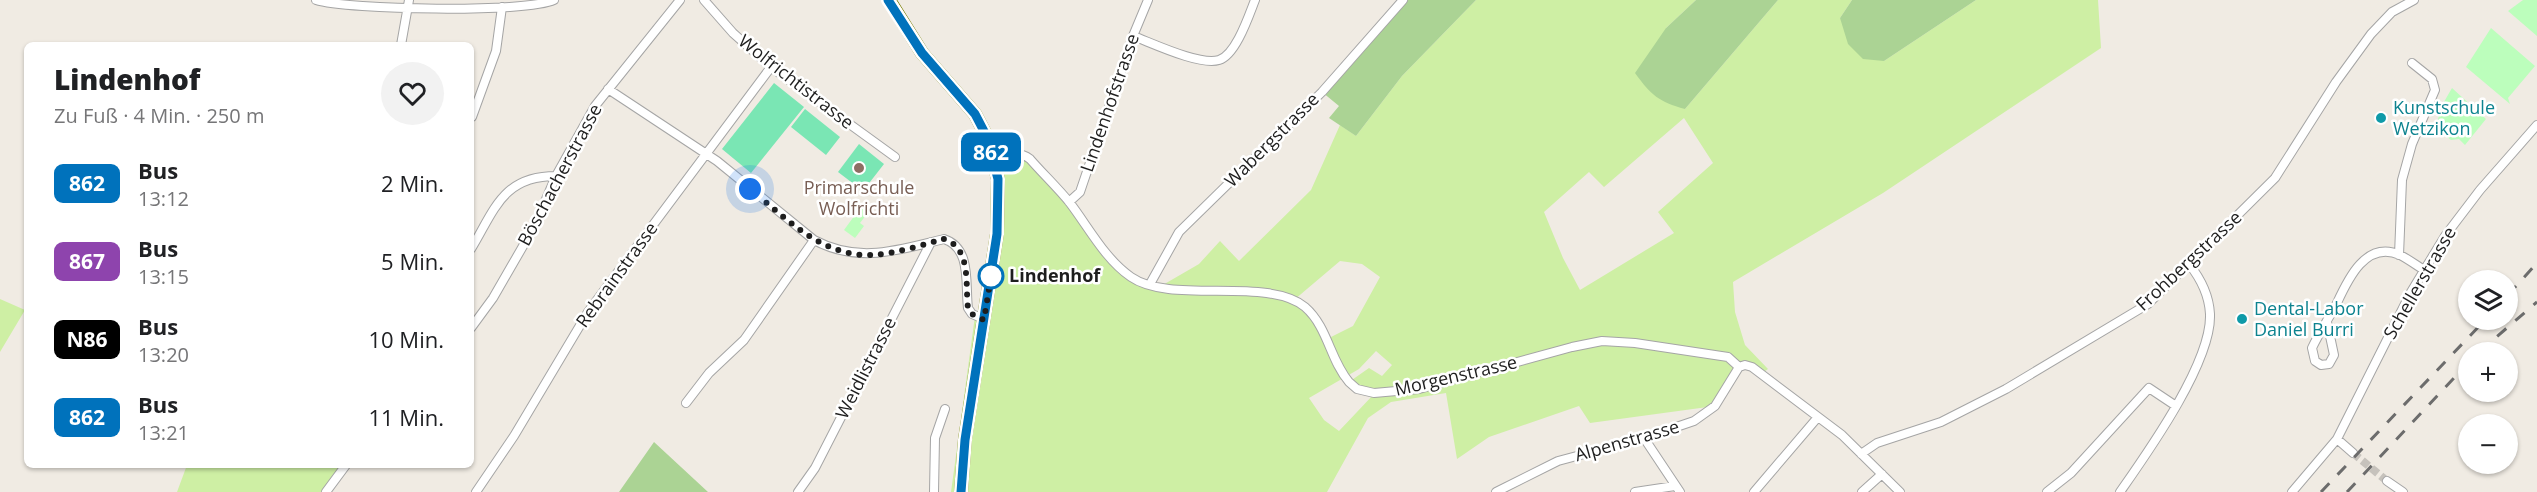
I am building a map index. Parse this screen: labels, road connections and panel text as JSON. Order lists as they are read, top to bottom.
{
  "streets": {
    "street": [
      "Wolfrichtistrasse",
      "Lindenhofstrasse",
      "Wabergstrasse",
      "Böschacherstrasse",
      "Frohbergstrasse",
      "Rebrainstrasse",
      "Schellerstrasse",
      "Weidlistrasse",
      "Morgenstrasse",
      "Alpenstrasse"
    ]
  },
  "crossings": [
    ["Wolfrichtistrasse", "Rebrainstrasse"],
    ["Lindenhofstrasse", "Morgenstrasse"],
    ["Wabergstrasse", "Morgenstrasse"],
    ["Frohbergstrasse", "Morgenstrasse"],
    ["Morgenstrasse", "Alpenstrasse"]
  ],
  "places": [
    "Kunstschule Wetzikon",
    "Primarschule Wolfrichti",
    "Lindenhof",
    "Dental-Labor Daniel Burri"
  ],
  "lines": ["bus line 862"],
  "page": {
    "on_map": "862",
    "heading": ["Lindenhof", "Zu Fuß · 4 Min. · 250 m"],
    "list": [
      {
        "mark": "862",
        "name": "Bus",
        "note": "13:12",
        "value": "2 Min."
      },
      {
        "mark": "867",
        "name": "Bus",
        "note": "13:15",
        "value": "5 Min."
      },
      {
        "mark": "N86",
        "name": "Bus",
        "note": "13:20",
        "value": "10 Min."
      },
      {
        "mark": "862",
        "name": "Bus",
        "note": "13:21",
        "value": "11 Min."
      }
    ],
    "map_buttons": ["+", "−"]
  }
}
